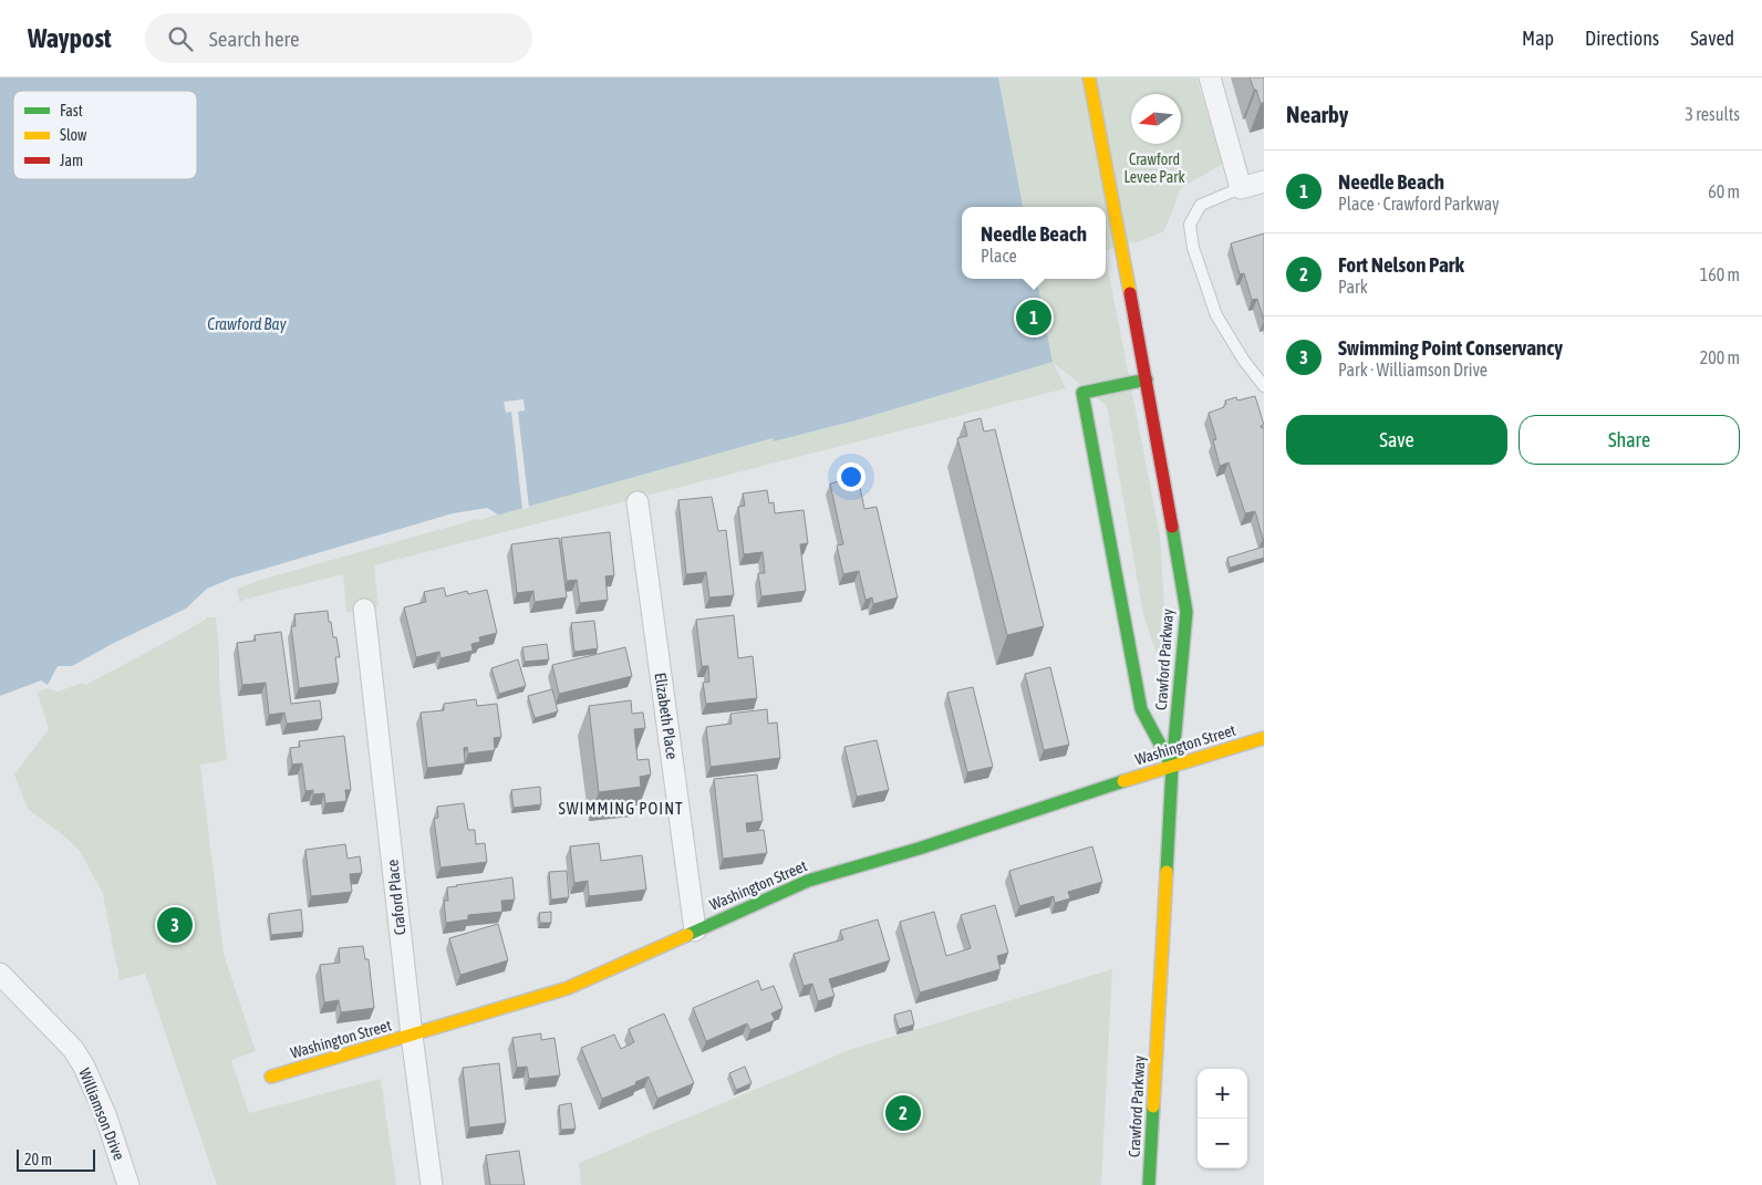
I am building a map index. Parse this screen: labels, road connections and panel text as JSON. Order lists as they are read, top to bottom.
{
  "streets": {
    "street": [
      "Crawford Parkway",
      "Elizabeth Place",
      "Washington Street",
      "Craford Place",
      "Williamson Drive"
    ]
  },
  "crossings": [
    ["Crawford Parkway", "Washington Street"],
    ["Elizabeth Place", "Washington Street"],
    ["Washington Street", "Craford Place"]
  ],
  "districts": ["SWIMMING POINT"],
  "water": ["Crawford Bay"],
  "parks": ["Crawford Levee Park"],
  "legend": ["Fast", "Slow", "Jam"],
  "scale_bar": "20 m",
  "north": "left",
  "page": {
    "header": "Waypost",
    "search": "Search here",
    "nav": ["Map", "Directions", "Saved"],
    "heading": ["Nearby", "3 results"],
    "list": [
      {
        "mark": "1",
        "name": "Needle Beach",
        "note": "Place · Crawford Parkway",
        "value": "60 m"
      },
      {
        "mark": "2",
        "name": "Fort Nelson Park",
        "note": "Park",
        "value": "160 m"
      },
      {
        "mark": "3",
        "name": "Swimming Point Conservancy",
        "note": "Park · Williamson Drive",
        "value": "200 m"
      }
    ],
    "popup": ["Needle Beach", "Place"],
    "pins": ["1", "3", "2"],
    "buttons": ["Save", "Share"],
    "map_buttons": ["+", "−"],
    "scale": "20 m"
  }
}
